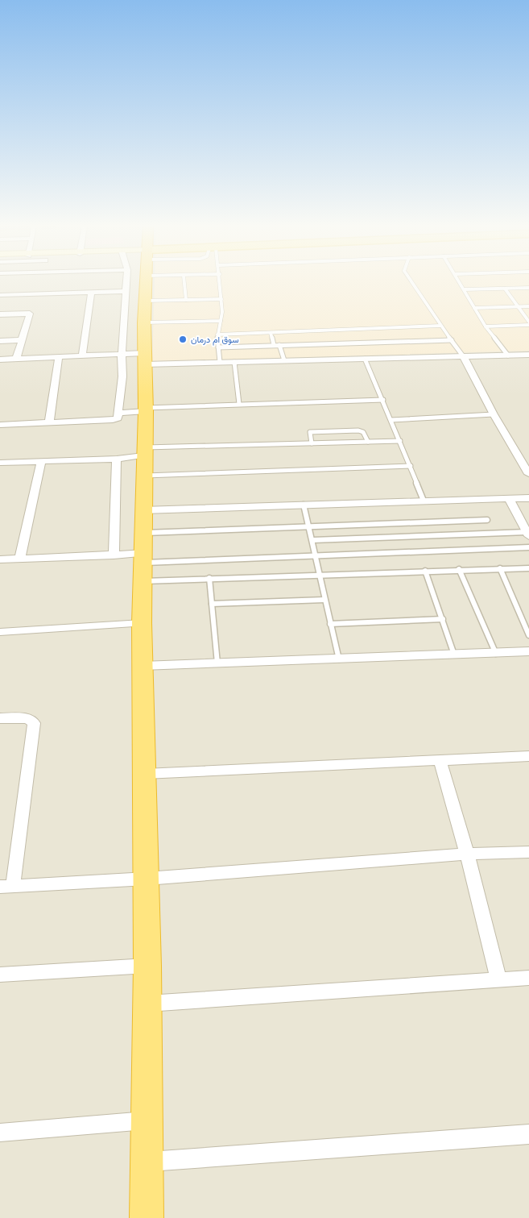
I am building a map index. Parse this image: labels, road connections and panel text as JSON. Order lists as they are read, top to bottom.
{
  "places": ["سوق ام درمان"]
}
